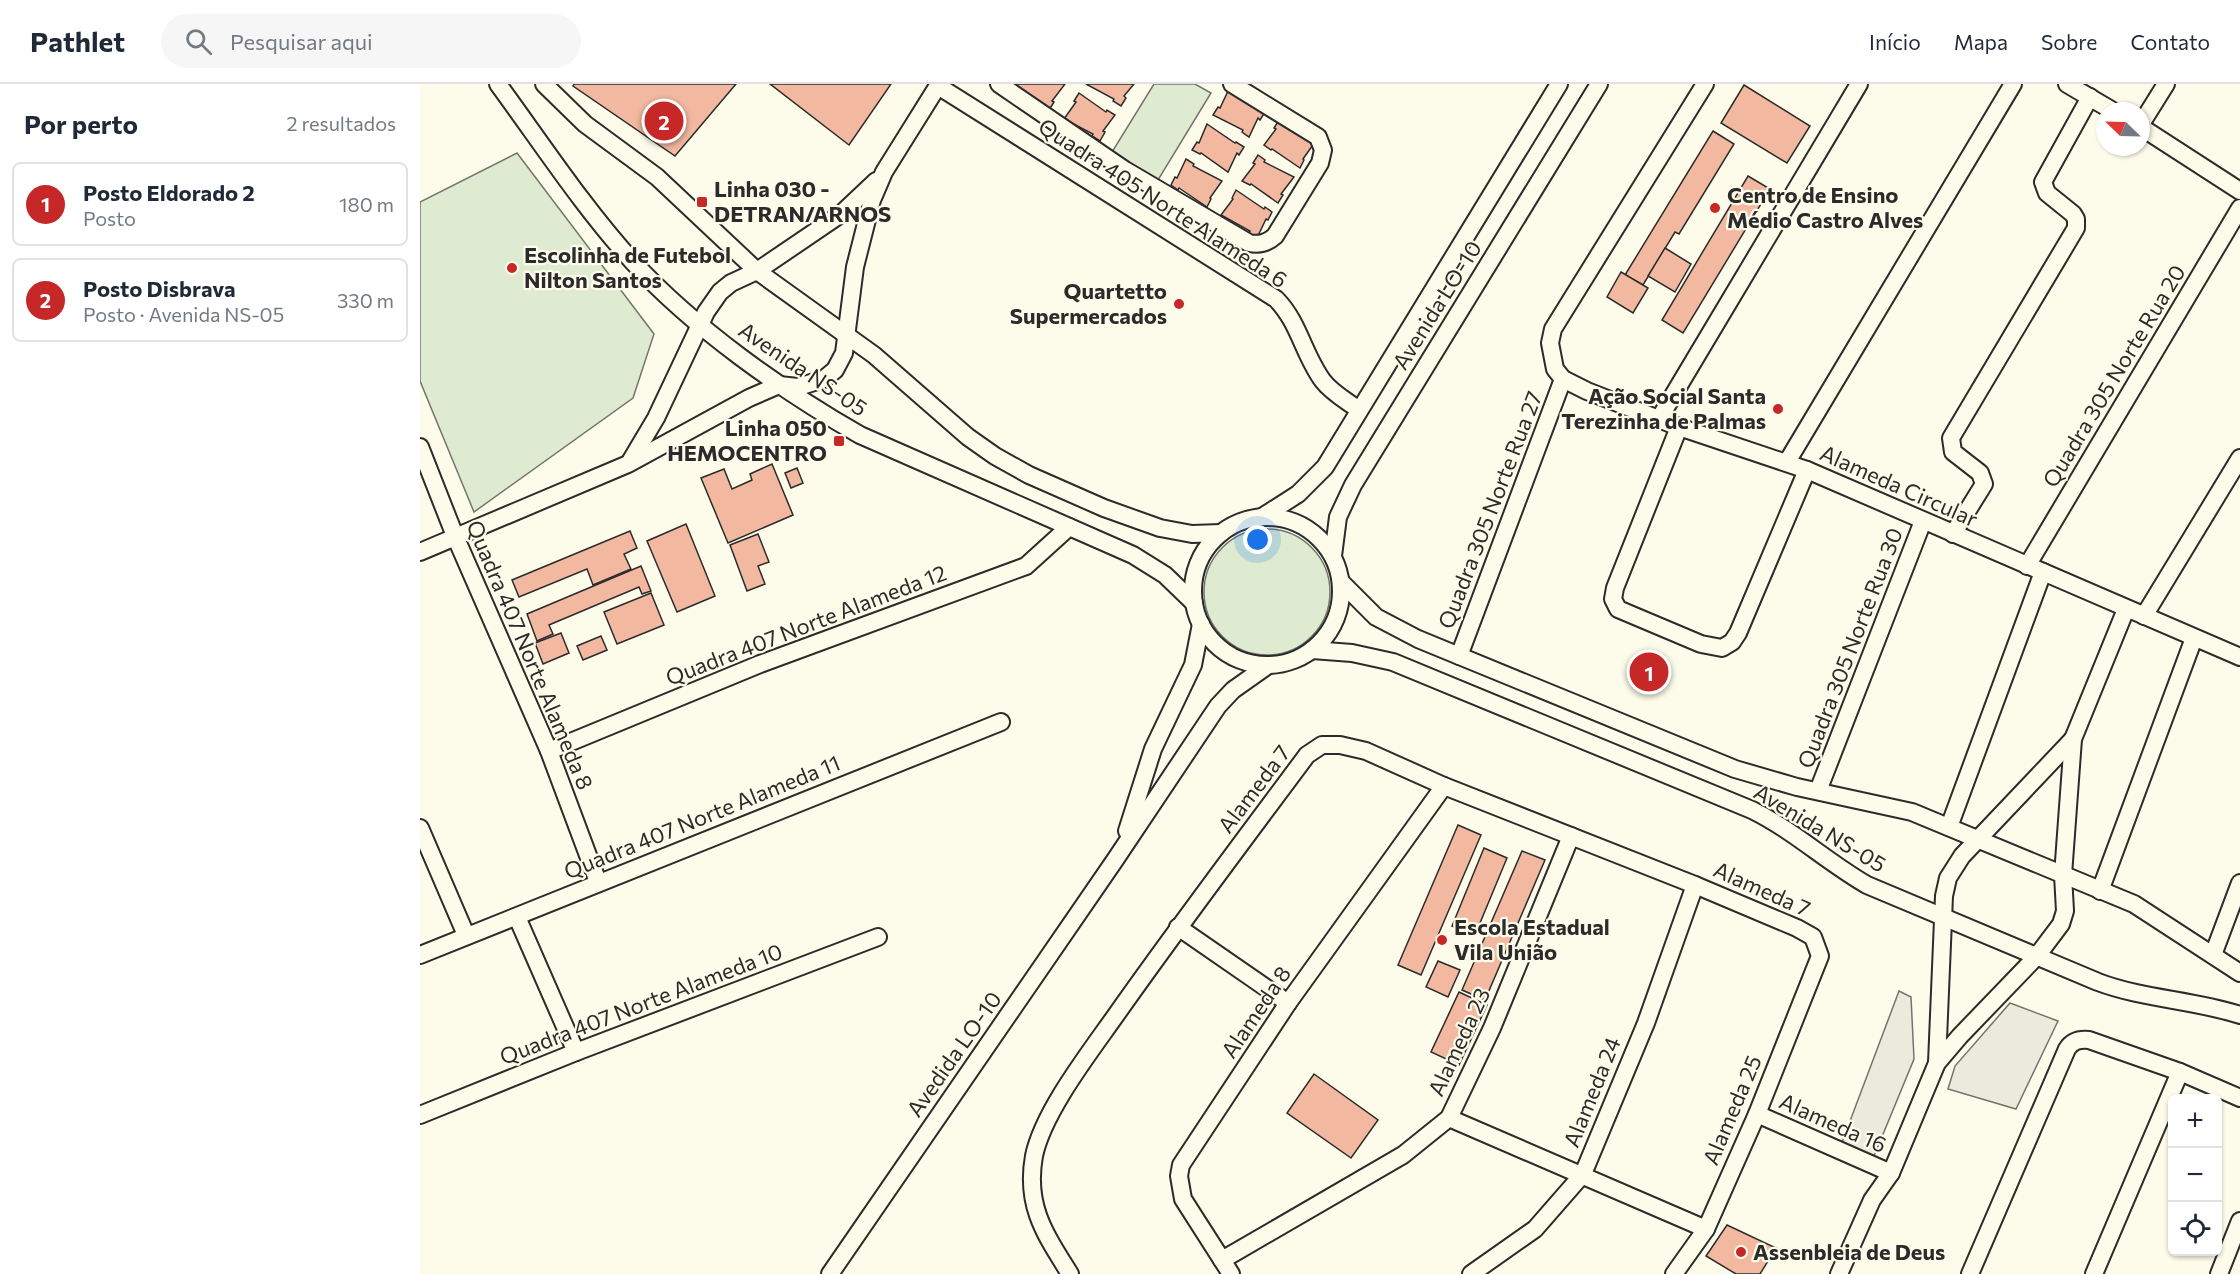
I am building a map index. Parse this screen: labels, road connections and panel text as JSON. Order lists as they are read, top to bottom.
{
  "streets": {
    "street": [
      "Quadra 405 Norte Alameda 6",
      "Avenida LO-10",
      "Avenida NS-05",
      "Quadra 305 Norte Rua 20",
      "Alameda Circular",
      "Quadra 305 Norte Rua 27",
      "Quadra 407 Norte Alameda 12",
      "Quadra 305 Norte Rua 30",
      "Quadra 407 Norte Alameda 8",
      "Alameda 7",
      "Quadra 407 Norte Alameda 11",
      "Quadra 407 Norte Alameda 10",
      "Alameda 8",
      "Alameda 23",
      "Avedida LO-10",
      "Alameda 24",
      "Alameda 25",
      "Alameda 16"
    ]
  },
  "crossings": [
    ["Quadra 405 Norte Alameda 6", "Avenida LO-10"],
    ["Avenida LO-10", "Avenida NS-05"],
    ["Avenida LO-10", "Avedida LO-10"],
    ["Avenida NS-05", "Quadra 305 Norte Rua 27"],
    ["Avenida NS-05", "Quadra 407 Norte Alameda 12"],
    ["Avenida NS-05", "Quadra 305 Norte Rua 30"],
    ["Avenida NS-05", "Avedida LO-10"],
    ["Quadra 305 Norte Rua 20", "Alameda Circular"],
    ["Alameda Circular", "Quadra 305 Norte Rua 27"],
    ["Alameda Circular", "Quadra 305 Norte Rua 30"],
    ["Quadra 407 Norte Alameda 12", "Quadra 407 Norte Alameda 8"],
    ["Quadra 407 Norte Alameda 8", "Quadra 407 Norte Alameda 11"],
    ["Alameda 7", "Alameda 8"],
    ["Alameda 7", "Alameda 23"],
    ["Alameda 7", "Alameda 24"],
    ["Alameda 7", "Alameda 25"],
    ["Alameda 8", "Alameda 23"],
    ["Alameda 25", "Alameda 16"]
  ],
  "places": {
    "transit": ["Linha 030 - DETRAN/ARNOS", "Linha 050 HEMOCENTRO"],
    "other": [
      "Centro de Ensino Médio Castro Alves",
      "Escolinha de Futebol Nilton Santos",
      "Quartetto Supermercados",
      "Ação Social Santa Terezinha de Palmas",
      "Escola Estadual Vila União",
      "Assenbleia de Deus"
    ]
  },
  "north": "top left",
  "page": {
    "header": "Pathlet",
    "search": "Pesquisar aqui",
    "nav": [
      "Início",
      "Mapa",
      "Sobre",
      "Contato"
    ],
    "heading": ["Por perto", "2 resultados"],
    "pins": ["2", "1"],
    "list": [
      {
        "mark": "1",
        "name": "Posto Eldorado 2",
        "note": "Posto",
        "value": "180 m"
      },
      {
        "mark": "2",
        "name": "Posto Disbrava",
        "note": "Posto · Avenida NS-05",
        "value": "330 m"
      }
    ],
    "map_buttons": ["+", "−"]
  }
}
